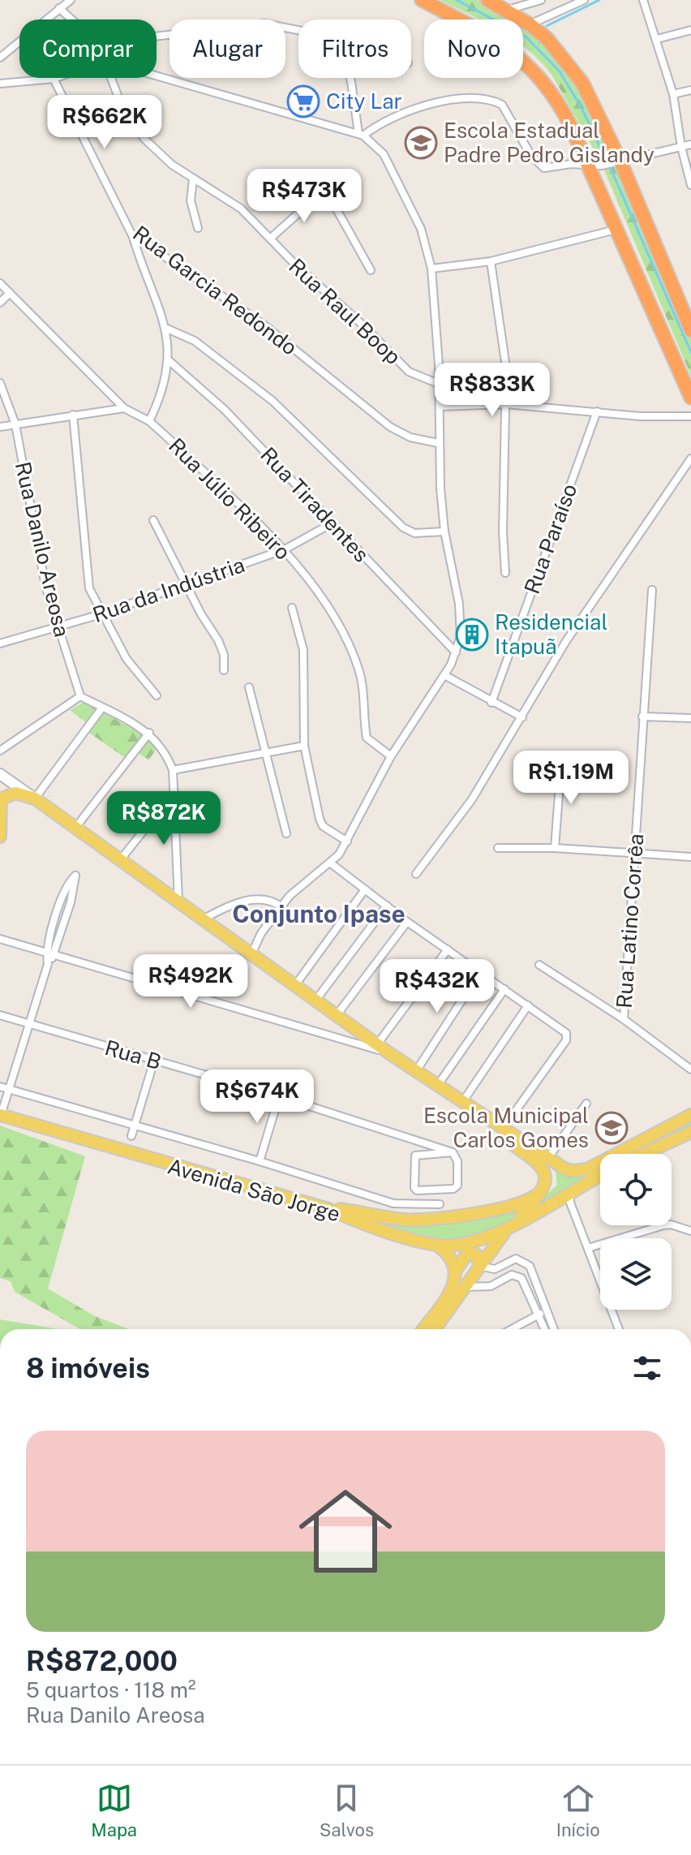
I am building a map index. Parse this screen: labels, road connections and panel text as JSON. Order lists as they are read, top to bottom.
{
  "streets": {
    "main road": ["Avenida São Jorge"],
    "street": [
      "Rua Garcia Redondo",
      "Rua Raul Boop",
      "Rua Júlio Ribeiro",
      "Rua Tiradentes",
      "Rua Paraíso",
      "Rua Danilo Areosa",
      "Rua da Indústria",
      "Rua Latino Corrêa",
      "Rua B"
    ]
  },
  "crossings": [
    ["Rua Júlio Ribeiro", "Rua da Indústria"],
    ["Rua Tiradentes", "Rua da Indústria"],
    ["Rua Danilo Areosa", "Rua da Indústria"]
  ],
  "districts": ["Conjunto Ipase"],
  "places": {
    "supermarket": ["City Lar"],
    "school or university": ["Escola Estadual Padre Pedro Gislandy", "Escola Municipal Carlos Gomes"],
    "building": ["Residencial Itapuã"]
  },
  "page": {
    "chip": [
      "Comprar",
      "Alugar",
      "Filtros",
      "Novo"
    ],
    "price": [
      "R$662K",
      "R$473K",
      "R$833K",
      "R$1.19M",
      "R$872K",
      "R$492K",
      "R$432K",
      "R$674K"
    ],
    "heading": "8 imóveis",
    "list": [
      {
        "name": "R$872,000",
        "note": "5 quartos · 118 m² · Rua Danilo Areosa"
      }
    ],
    "tabs": ["Mapa", "Salvos", "Início"]
  }
}
